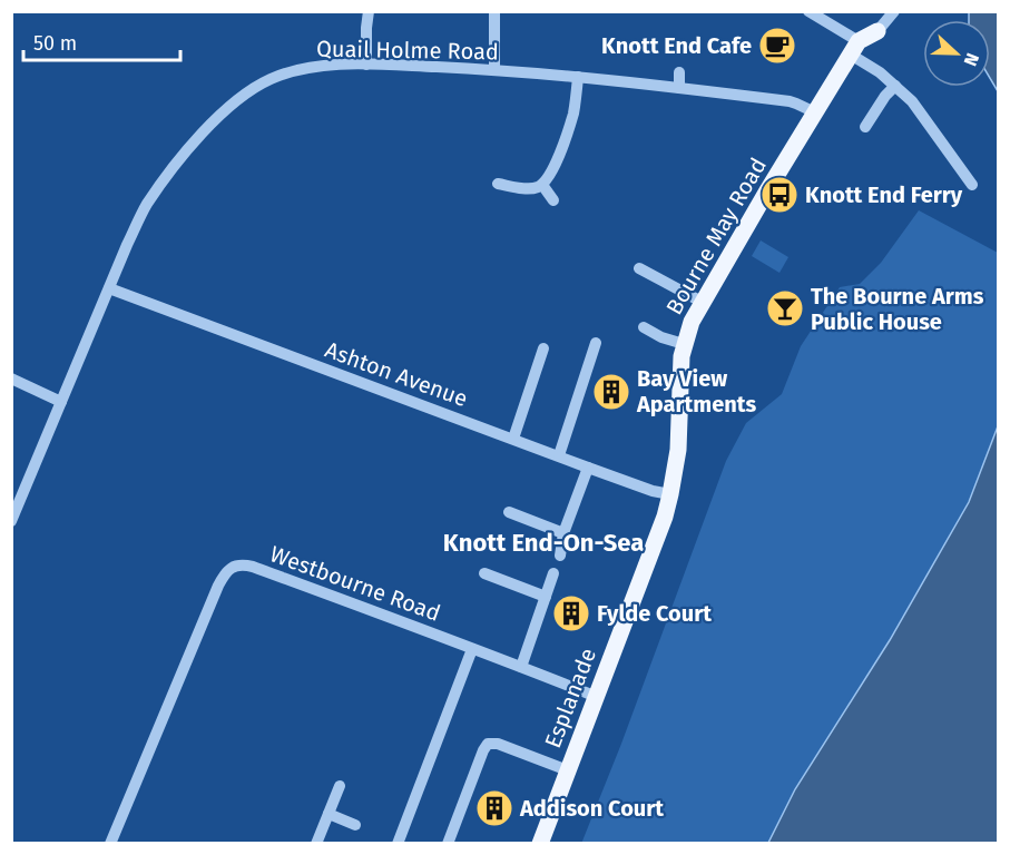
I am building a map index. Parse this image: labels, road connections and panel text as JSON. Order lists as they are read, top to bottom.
{
  "streets": {
    "main road": ["Bourne May Road", "Esplanade"],
    "street": ["Quail Holme Road", "Ashton Avenue", "Westbourne Road"]
  },
  "crossings": [
    ["Quail Holme Road", "Bourne May Road"],
    ["Quail Holme Road", "Ashton Avenue"],
    ["Bourne May Road", "Ashton Avenue"],
    ["Bourne May Road", "Esplanade"],
    ["Ashton Avenue", "Esplanade"],
    ["Westbourne Road", "Esplanade"]
  ],
  "districts": ["Knott End-On-Sea"],
  "places": {
    "cafe": ["Knott End Cafe"],
    "bus stop": ["Knott End Ferry"],
    "bar": ["The Bourne Arms Public House"],
    "building": ["Bay View Apartments", "Fylde Court", "Addison Court"]
  },
  "scale_bar": "50 m",
  "north": "right"
}
